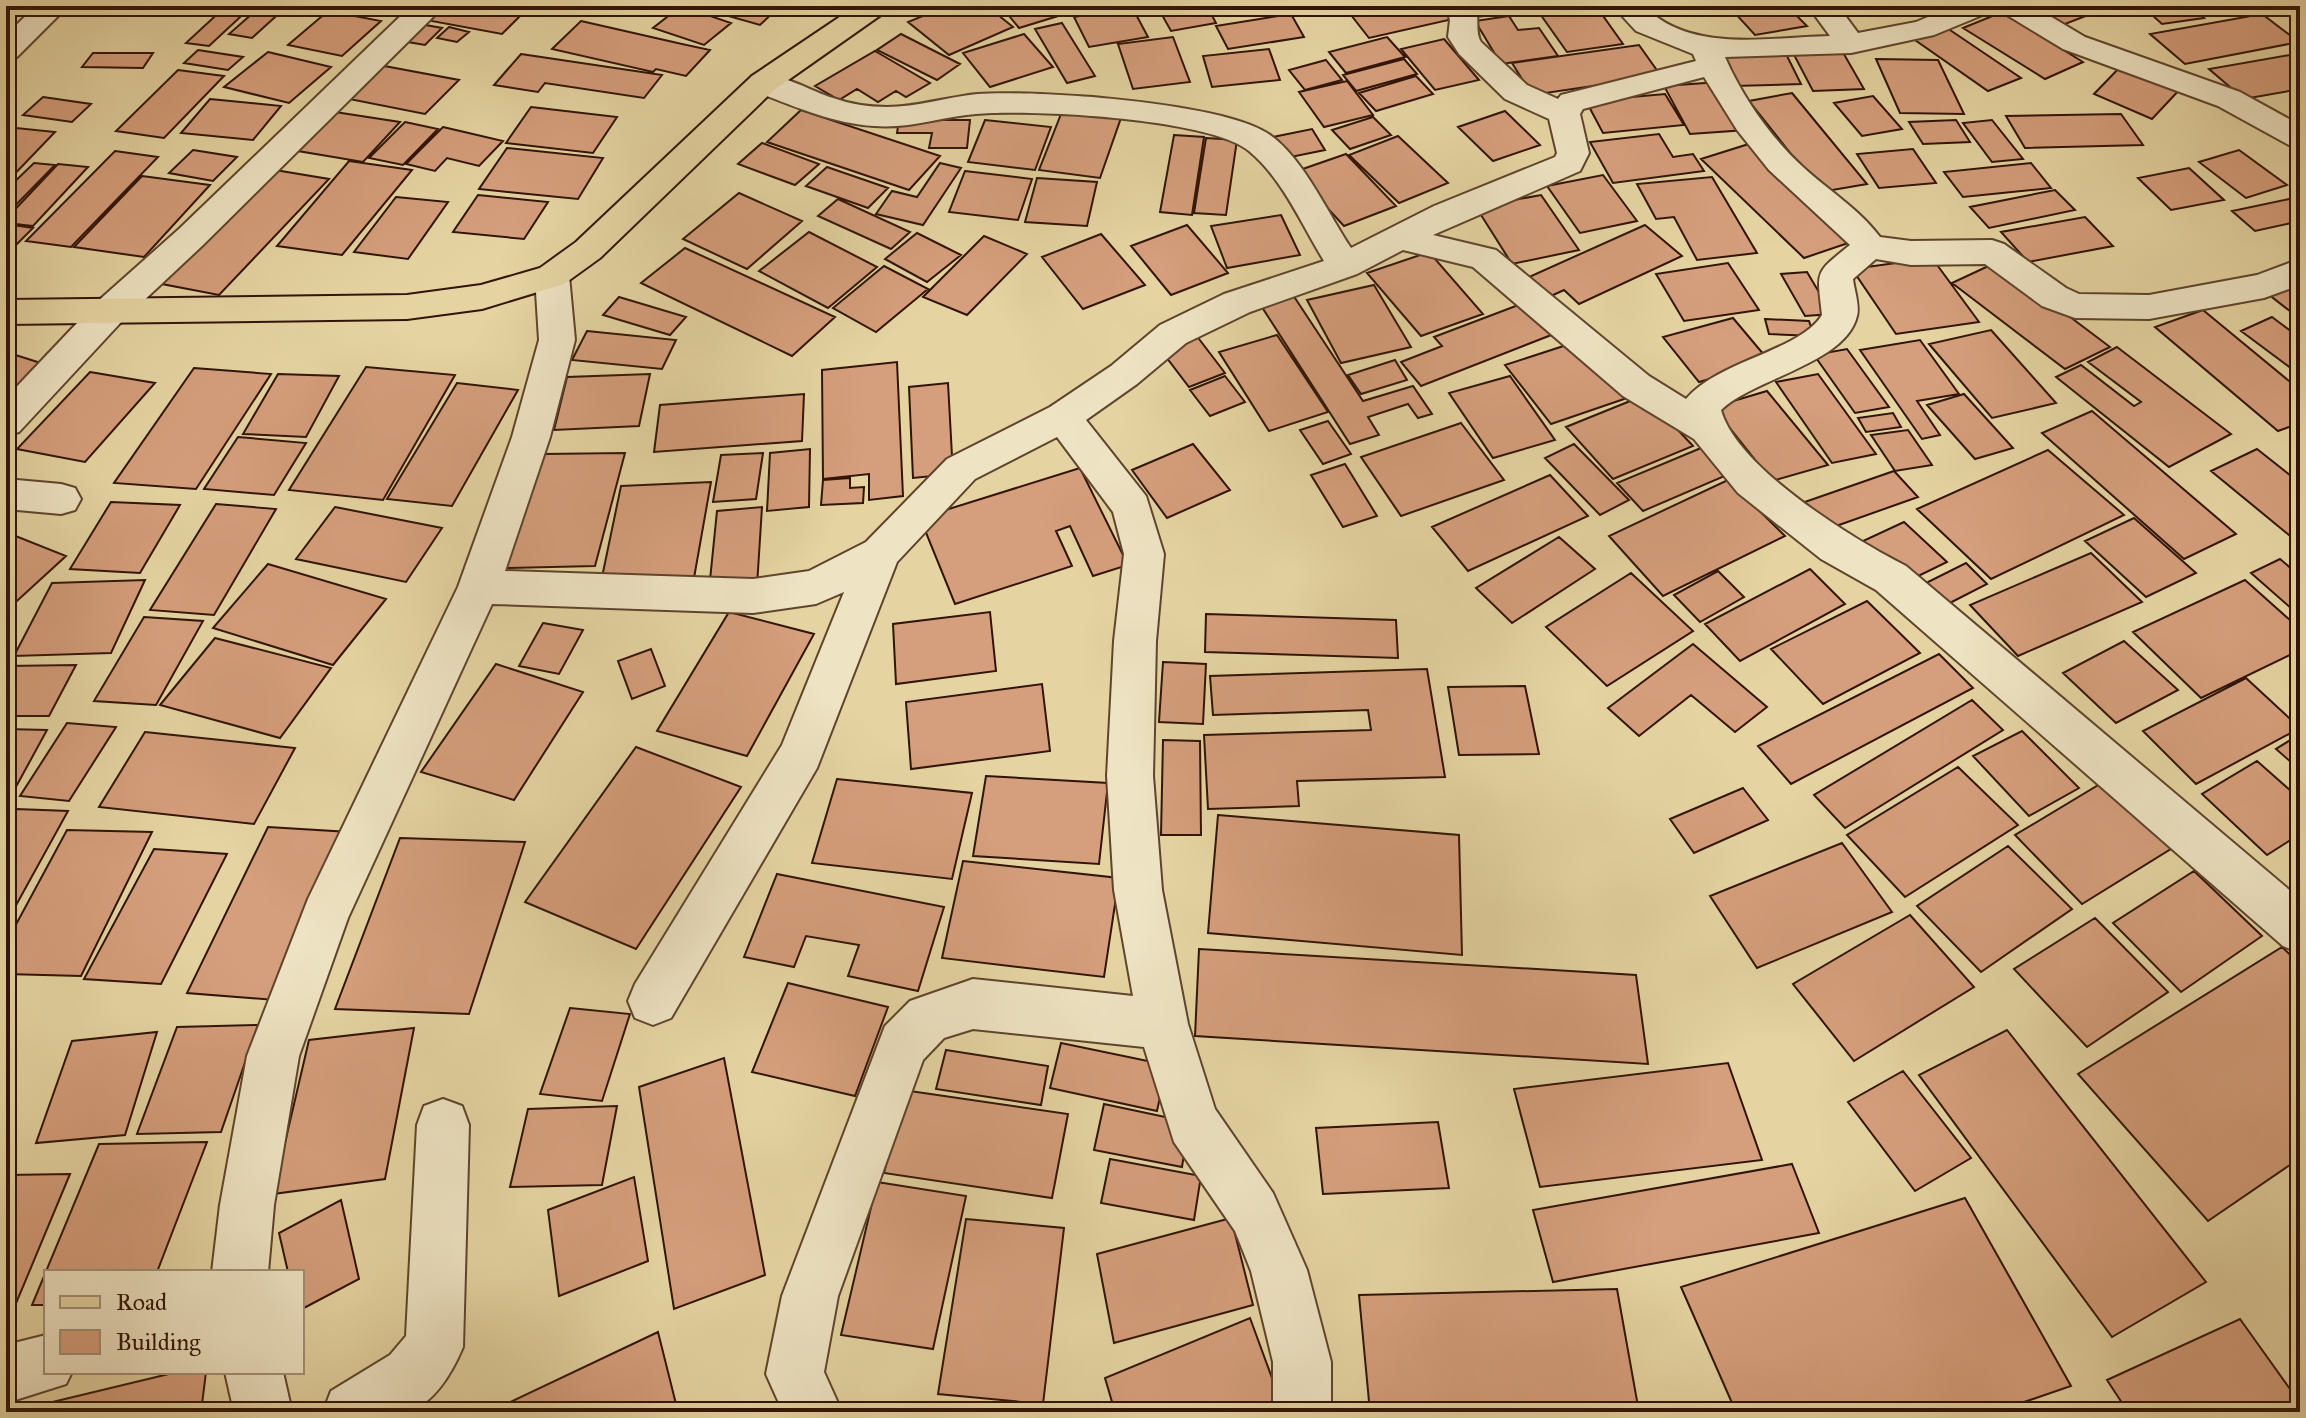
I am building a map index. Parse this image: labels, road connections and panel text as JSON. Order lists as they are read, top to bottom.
{
  "legend": ["Road", "Building"]
}
